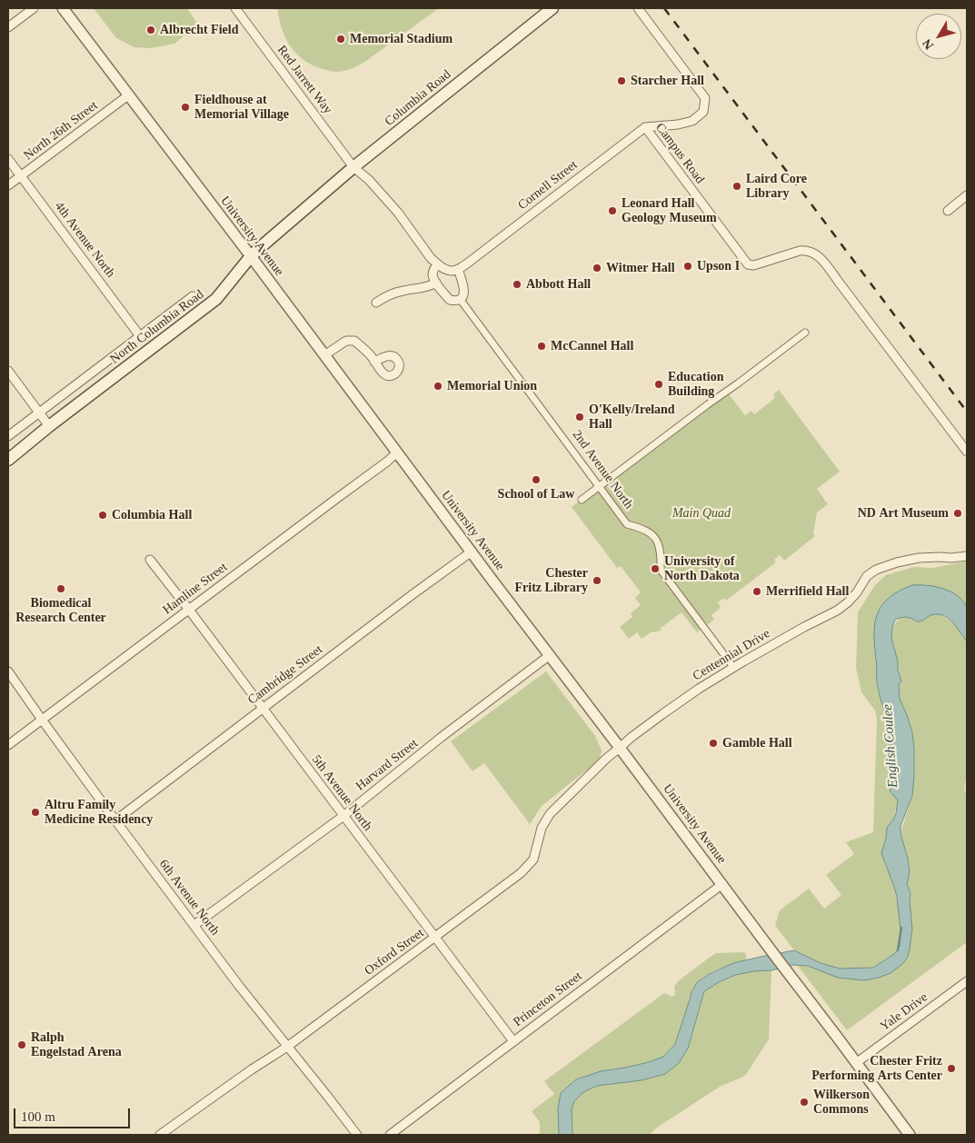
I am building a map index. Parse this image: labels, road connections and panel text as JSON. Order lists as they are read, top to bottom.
{
  "streets": {
    "main road": ["Columbia Road", "North Columbia Road"],
    "street": [
      "Red Jarrett Way",
      "North 26th Street",
      "Campus Road",
      "Cornell Street",
      "University Avenue",
      "4th Avenue North",
      "2nd Avenue North",
      "Hamline Street",
      "Centennial Drive",
      "Cambridge Street",
      "Harvard Street",
      "5th Avenue North",
      "6th Avenue North",
      "Oxford Street",
      "Princeton Street",
      "Yale Drive"
    ]
  },
  "crossings": [
    ["Red Jarrett Way", "Columbia Road"],
    ["Red Jarrett Way", "North Columbia Road"],
    ["Columbia Road", "North Columbia Road"],
    ["North 26th Street", "University Avenue"],
    ["North 26th Street", "4th Avenue North"],
    ["Campus Road", "Cornell Street"],
    ["University Avenue", "North Columbia Road"],
    ["University Avenue", "Hamline Street"],
    ["University Avenue", "Centennial Drive"],
    ["University Avenue", "Cambridge Street"],
    ["University Avenue", "Harvard Street"],
    ["University Avenue", "Princeton Street"],
    ["University Avenue", "Yale Drive"],
    ["2nd Avenue North", "Centennial Drive"],
    ["Hamline Street", "5th Avenue North"],
    ["Hamline Street", "6th Avenue North"],
    ["Centennial Drive", "Oxford Street"],
    ["Cambridge Street", "5th Avenue North"],
    ["Cambridge Street", "6th Avenue North"],
    ["Harvard Street", "5th Avenue North"],
    ["Harvard Street", "6th Avenue North"],
    ["5th Avenue North", "Oxford Street"],
    ["5th Avenue North", "Princeton Street"],
    ["6th Avenue North", "Oxford Street"]
  ],
  "water": ["English Coulee"],
  "parks": ["Main Quad"],
  "places": [
    "Albrecht Field",
    "Memorial Stadium",
    "Starcher Hall",
    "Fieldhouse at Memorial Village",
    "Laird Core Library",
    "Leonard Hall Geology Museum",
    "Upson I",
    "Witmer Hall",
    "Abbott Hall",
    "McCannel Hall",
    "Education Building",
    "Memorial Union",
    "O'Kelly/Ireland Hall",
    "School of Law",
    "ND Art Museum",
    "Columbia Hall",
    "University of North Dakota",
    "Chester Fritz Library",
    "Biomedical Research Center",
    "Merrifield Hall",
    "Gamble Hall",
    "Altru Family Medicine Residency",
    "Ralph Engelstad Arena",
    "Chester Fritz Performing Arts Center",
    "Wilkerson Commons"
  ],
  "scale_bar": "100 m",
  "north": "bottom left"
}
